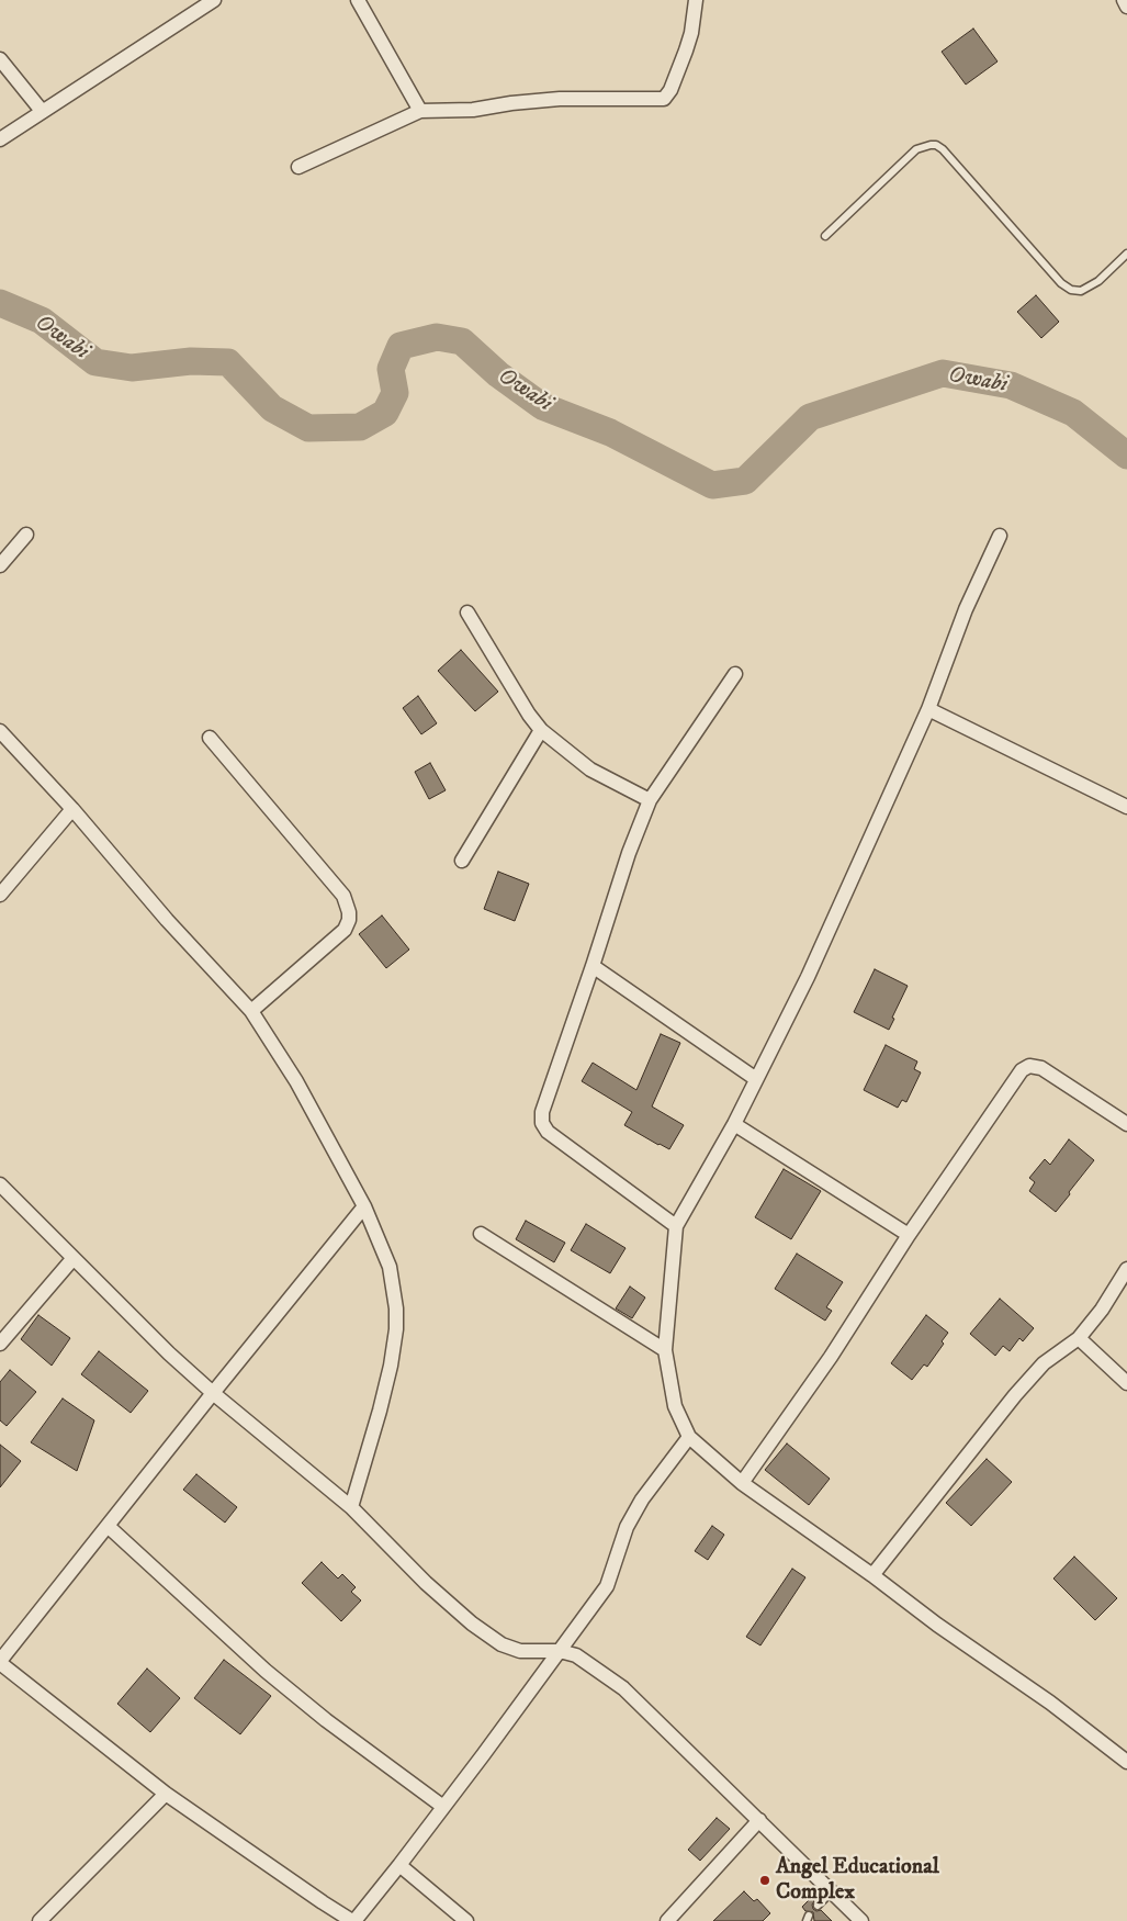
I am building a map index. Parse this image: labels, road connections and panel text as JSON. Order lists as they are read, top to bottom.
{
  "water": ["Owabi"],
  "places": ["Angel Educational Complex"]
}
